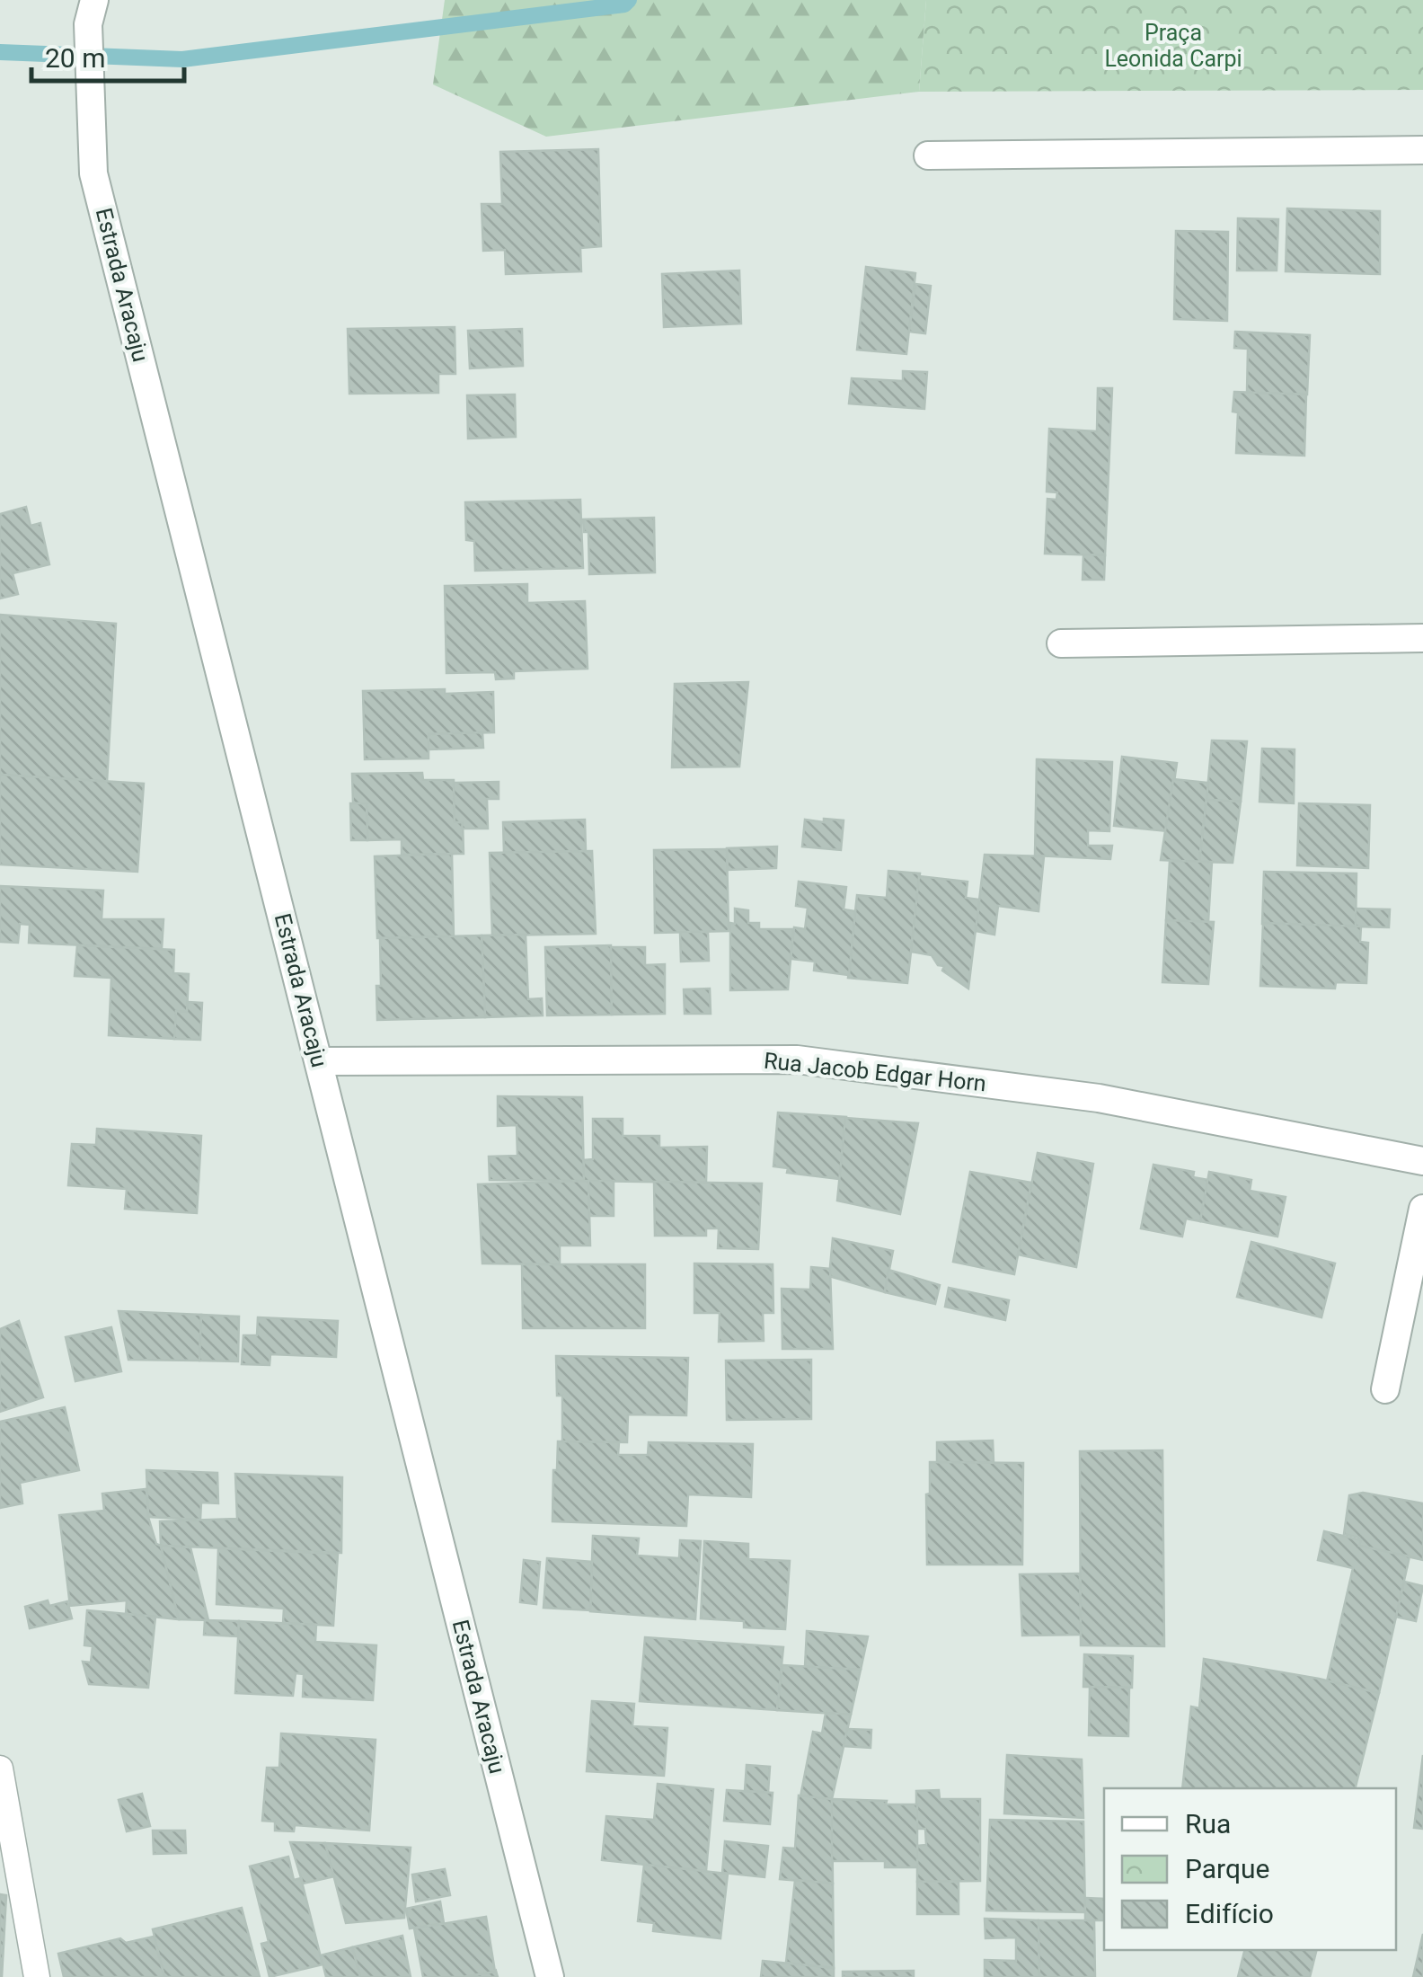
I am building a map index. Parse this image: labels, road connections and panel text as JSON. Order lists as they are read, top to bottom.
{
  "streets": {
    "street": ["Estrada Aracaju", "Rua Jacob Edgar Horn"]
  },
  "crossings": [
    ["Estrada Aracaju", "Rua Jacob Edgar Horn"]
  ],
  "parks": ["Praça Leonida Carpi"],
  "legend": ["Rua", "Parque", "Edifício"],
  "scale_bar": "20 m"
}
